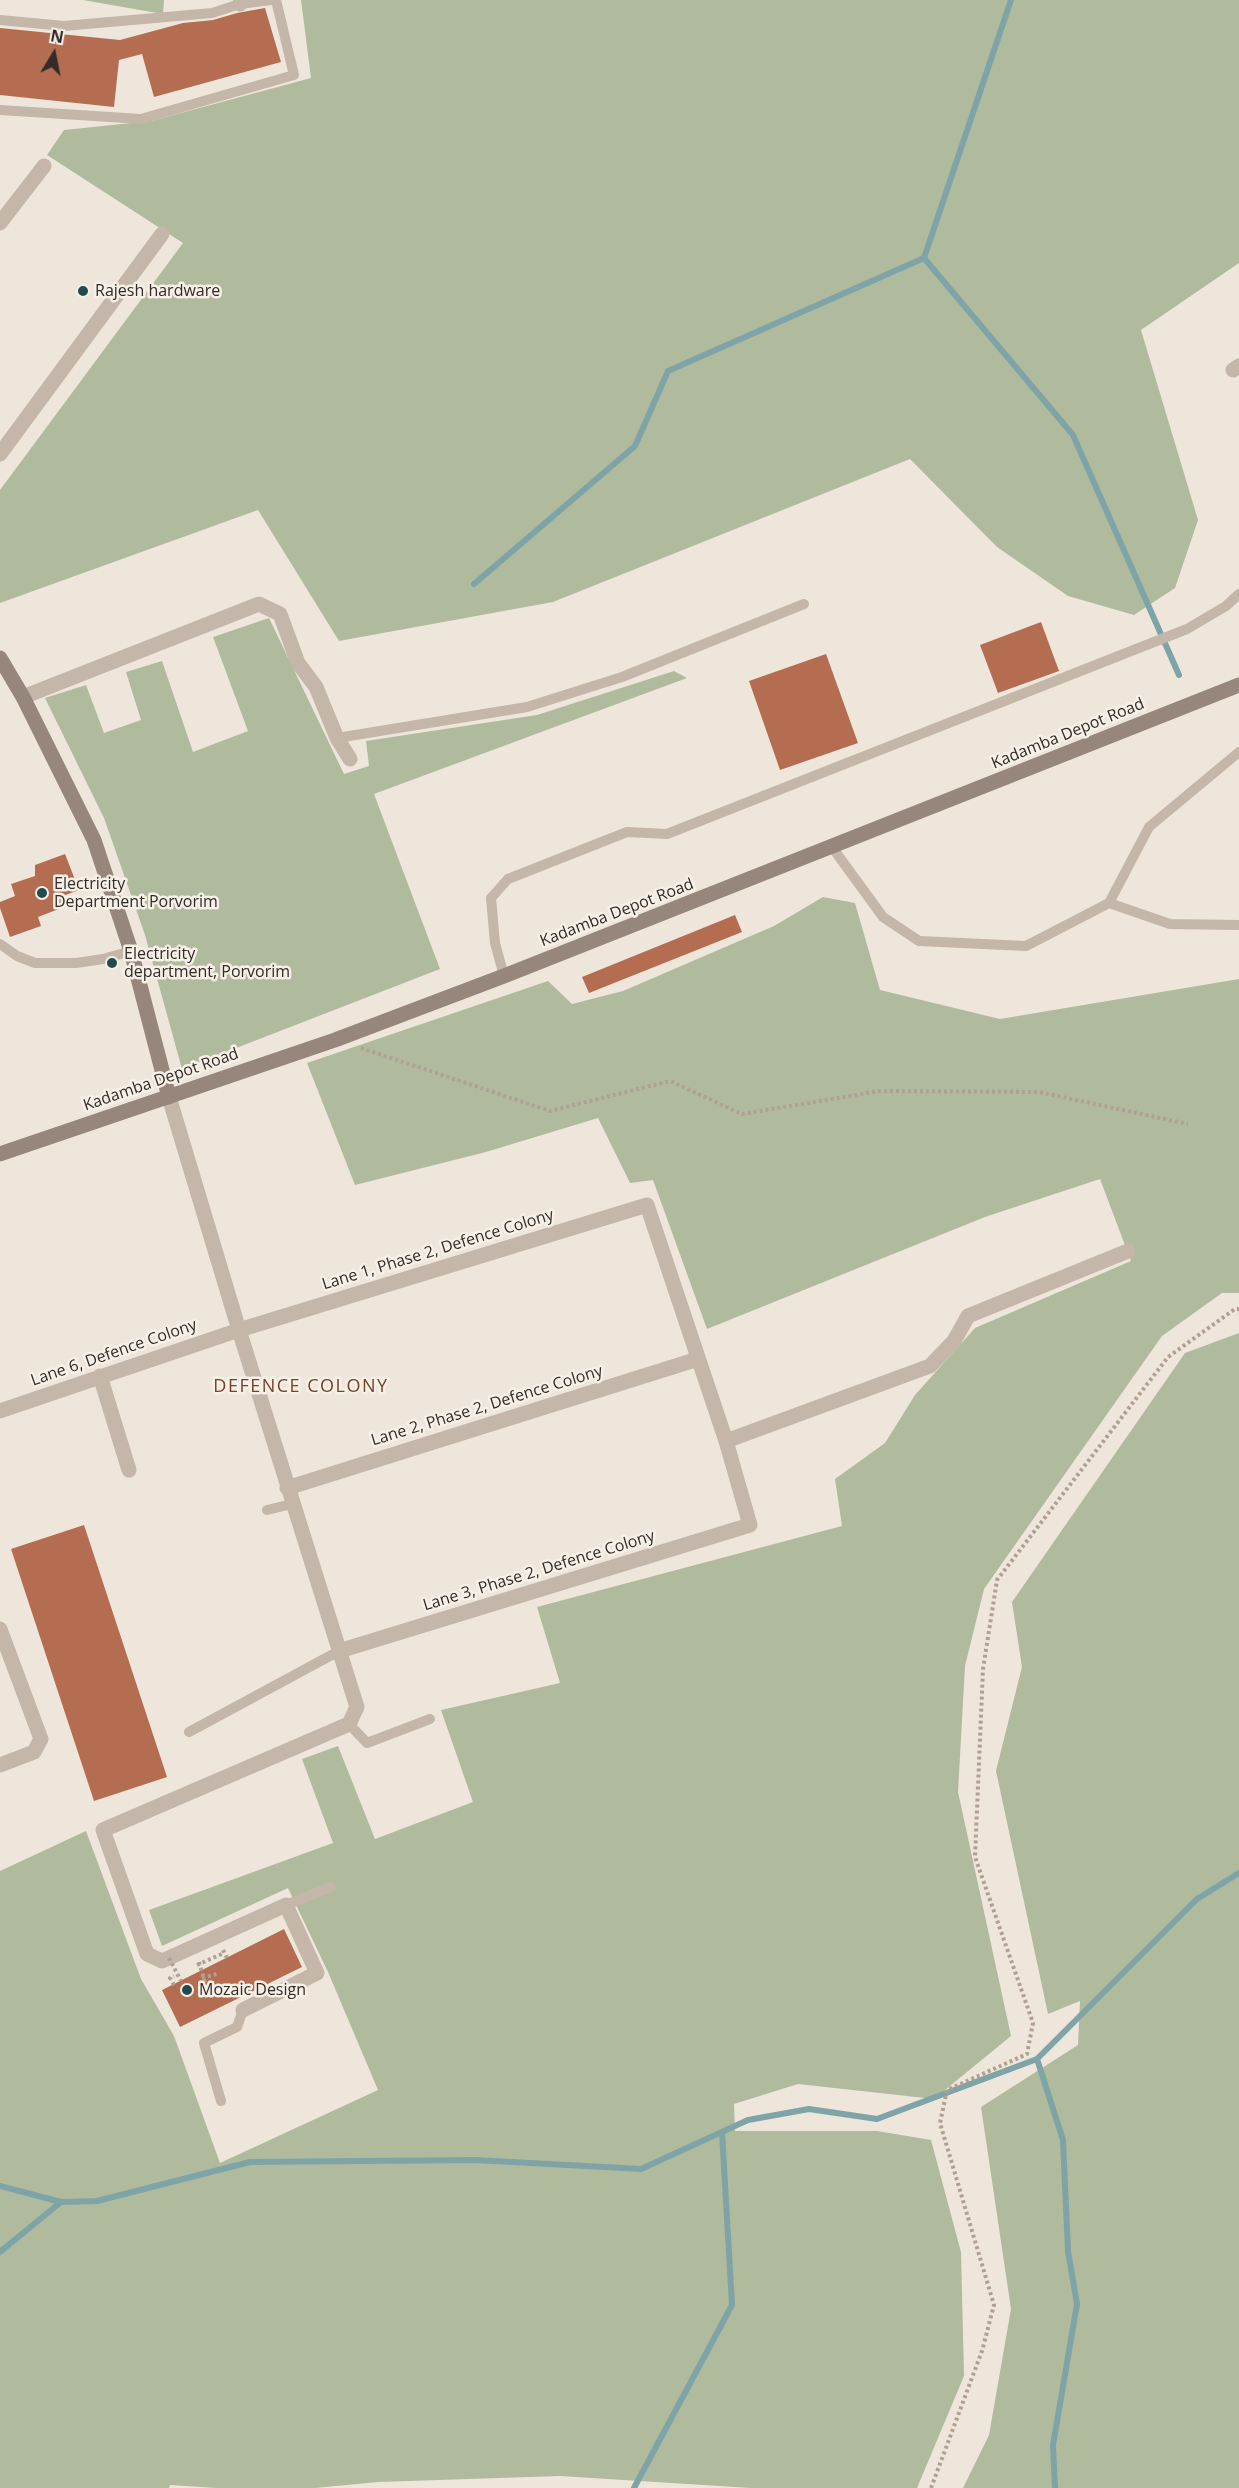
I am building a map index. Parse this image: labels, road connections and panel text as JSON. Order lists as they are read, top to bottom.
{
  "streets": {
    "street": [
      "Kadamba Depot Road",
      "Lane 1, Phase 2, Defence Colony",
      "Lane 6, Defence Colony",
      "Lane 2, Phase 2, Defence Colony",
      "Lane 3, Phase 2, Defence Colony"
    ]
  },
  "crossings": [
    ["Lane 1, Phase 2, Defence Colony", "Lane 6, Defence Colony"],
    ["Lane 1, Phase 2, Defence Colony", "Lane 2, Phase 2, Defence Colony"]
  ],
  "districts": ["DEFENCE COLONY"],
  "places": [
    "Rajesh hardware",
    "Electricity Department Porvorim",
    "Electricity department, Porvorim",
    "Mozaic Design"
  ],
  "north": "top"
}
